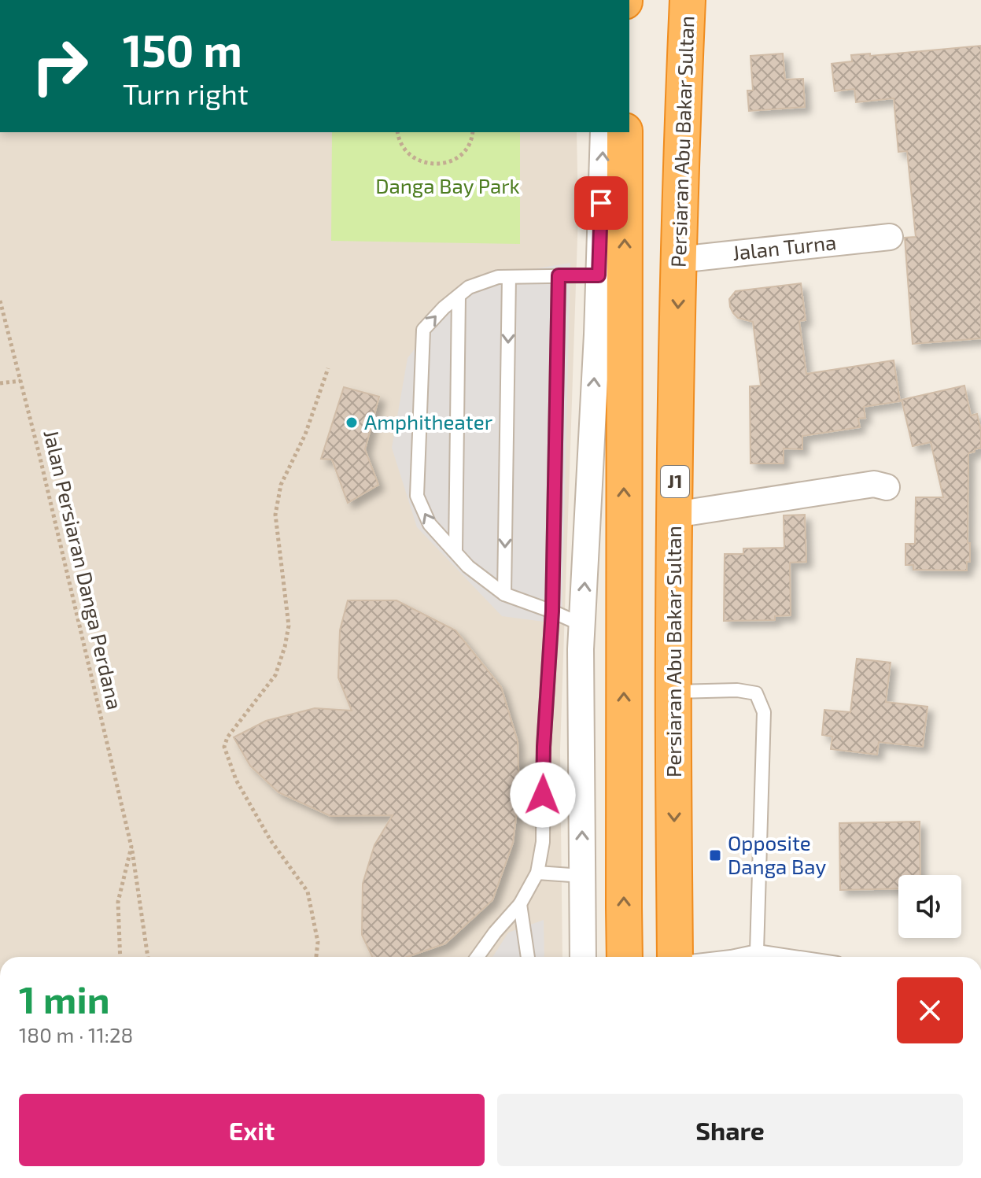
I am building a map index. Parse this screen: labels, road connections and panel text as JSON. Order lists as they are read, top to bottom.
{
  "streets": {
    "highway": ["Persiaran Abu Bakar Sultan", "J1"],
    "street": ["Jalan Turna"],
    "path": ["Jalan Persiaran Danga Perdana"]
  },
  "crossings": [
    ["Persiaran Abu Bakar Sultan", "Jalan Turna"]
  ],
  "parks": ["Danga Bay Park"],
  "places": {
    "other": ["Amphitheater"],
    "transit": ["Opposite Danga Bay"]
  },
  "page": {
    "turn": ["150 m", "Turn right"],
    "heading": ["1 min", "180 m · 11:28"],
    "buttons": ["Exit", "Share"]
  }
}
